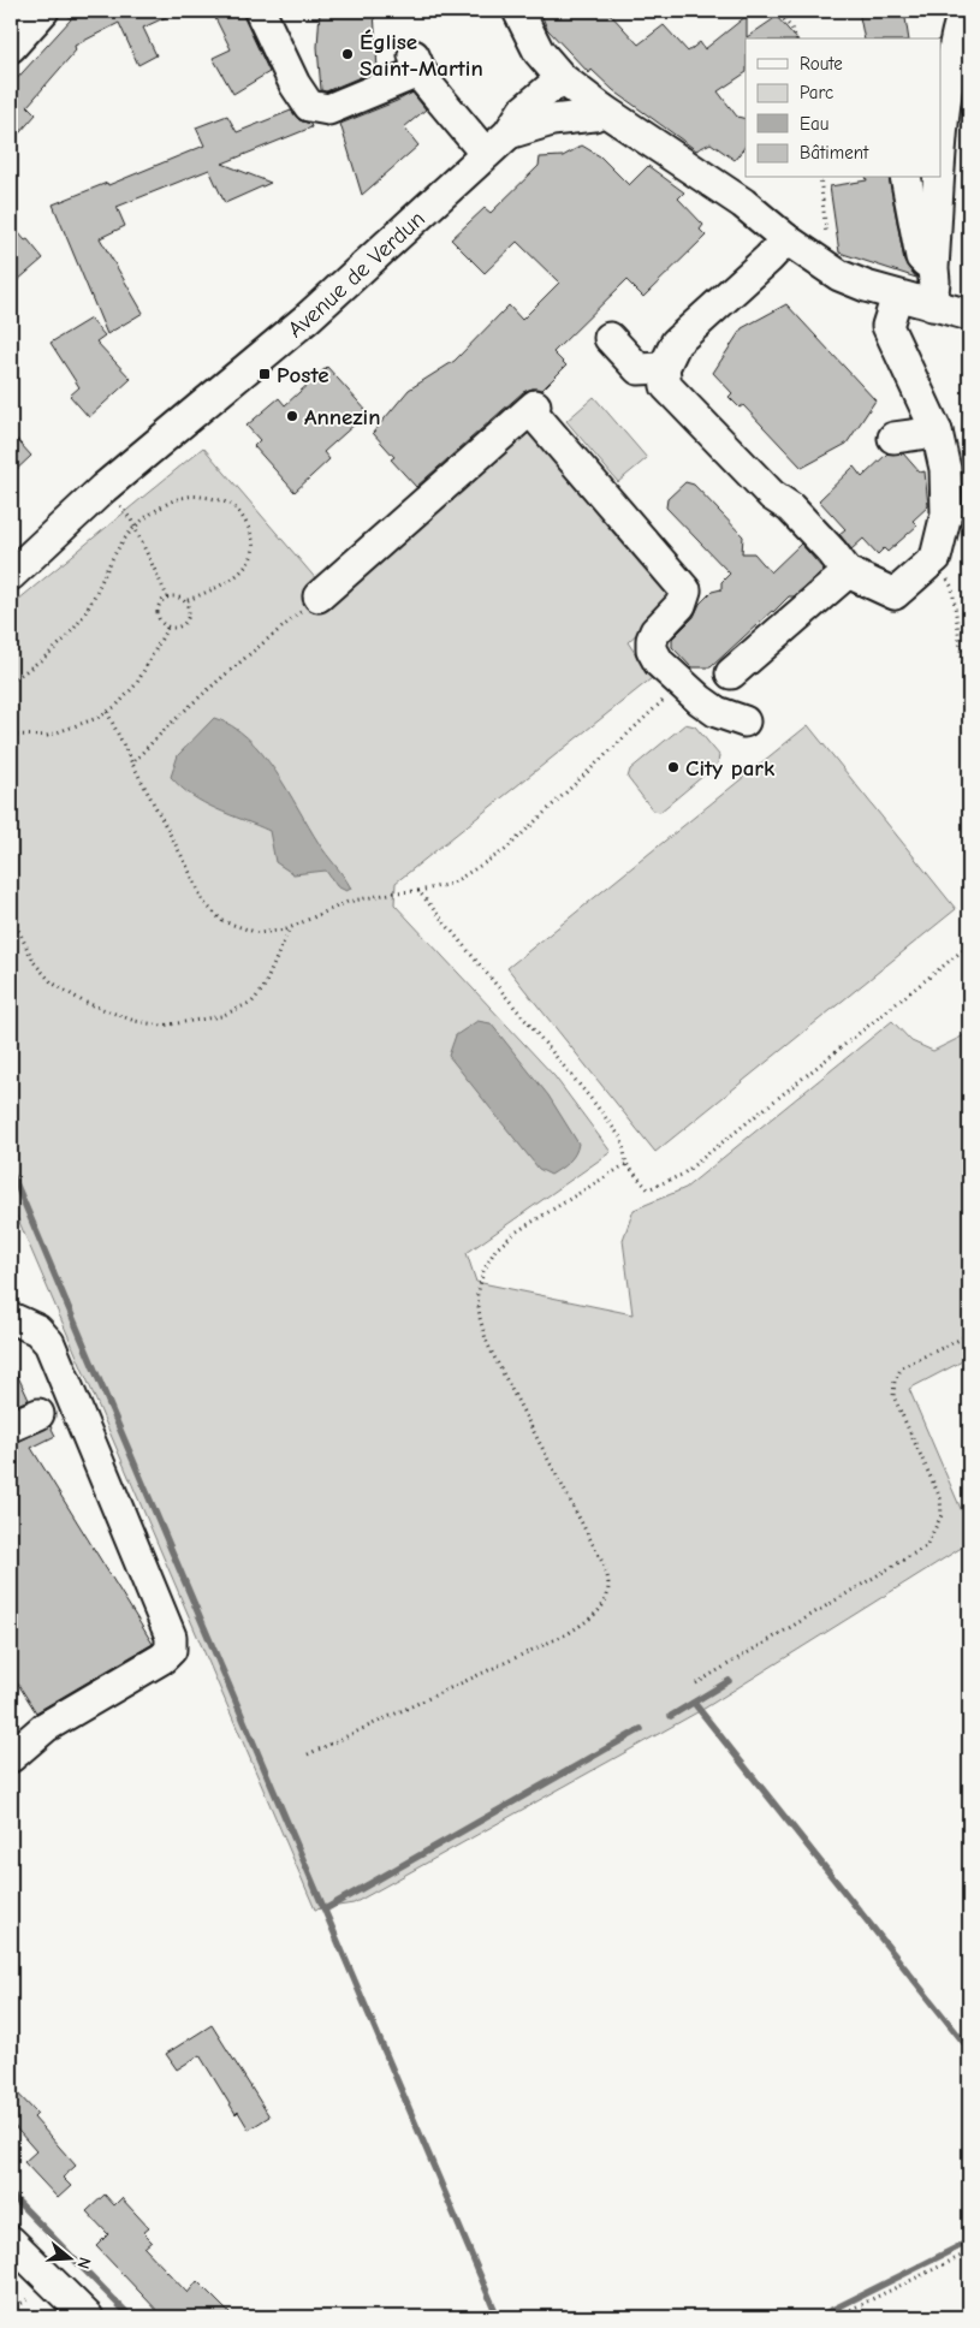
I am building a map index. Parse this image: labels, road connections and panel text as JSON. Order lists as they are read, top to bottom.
{
  "streets": {
    "street": ["Avenue de Verdun"]
  },
  "places": {
    "other": ["Église Saint-Martin", "Annezin", "City park"],
    "transit": ["Poste"]
  },
  "legend": [
    "Route",
    "Parc",
    "Eau",
    "Bâtiment"
  ],
  "north": "right"
}
